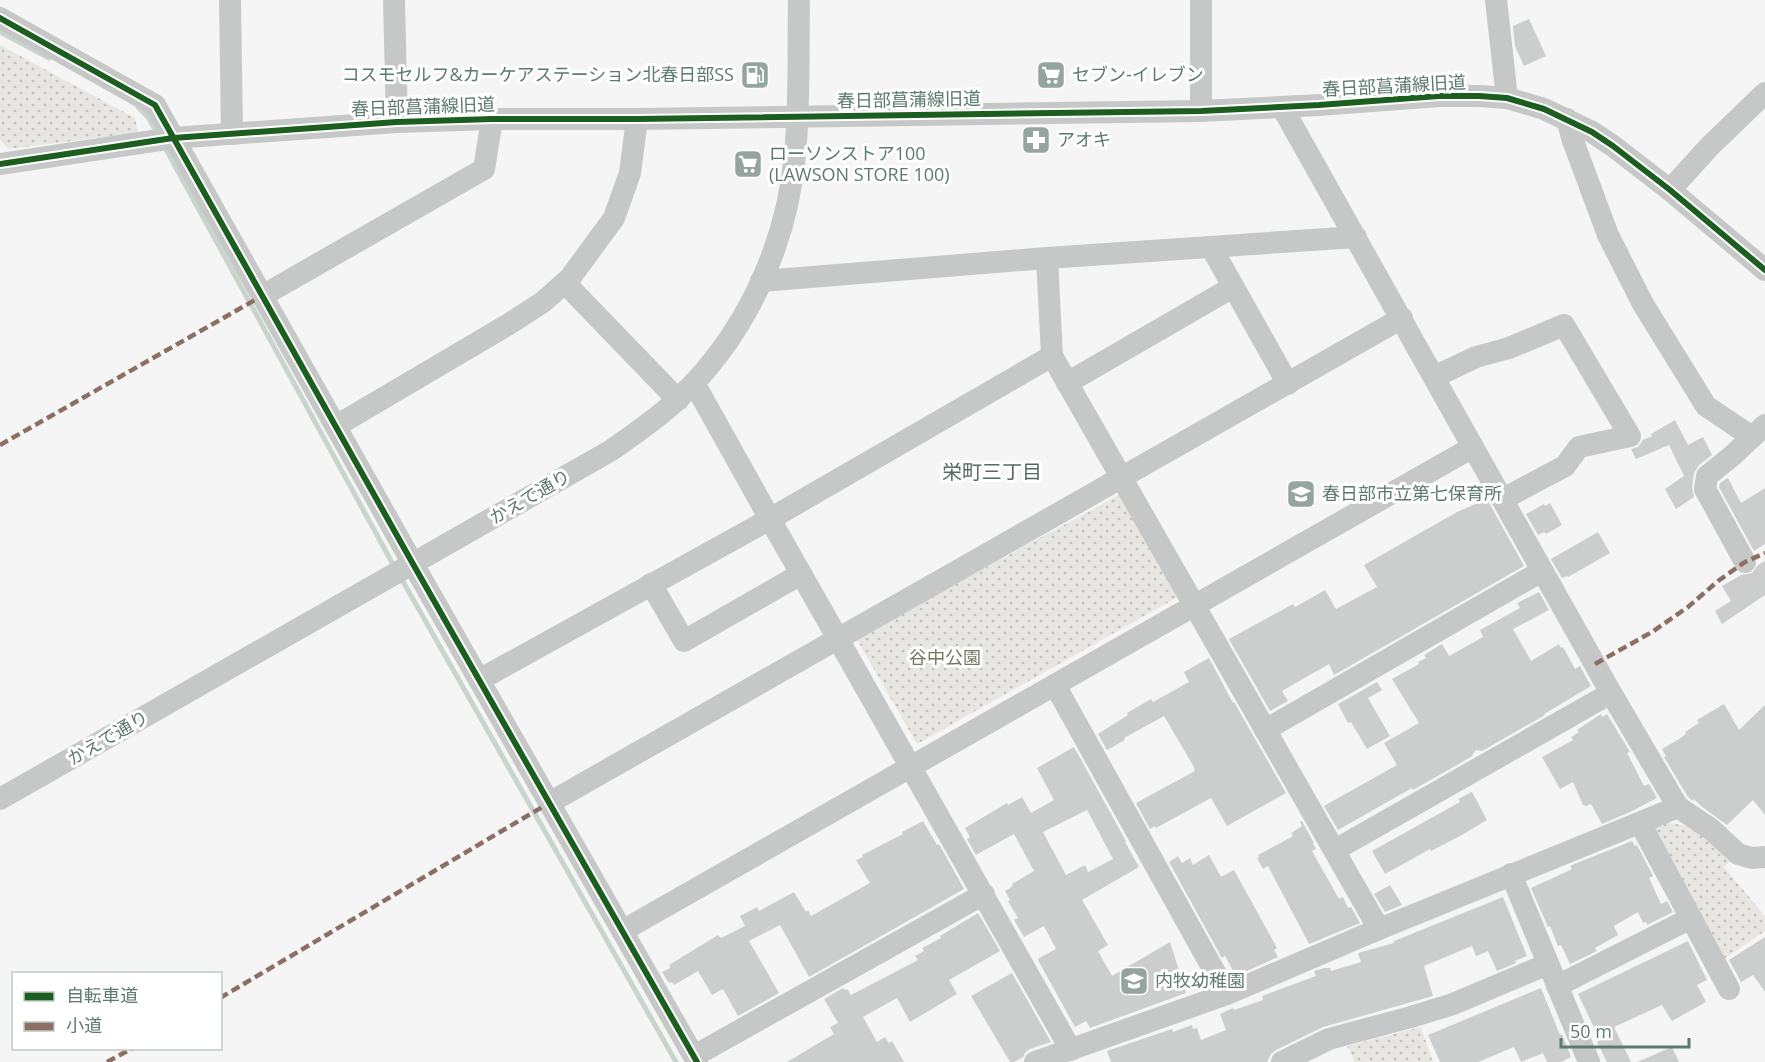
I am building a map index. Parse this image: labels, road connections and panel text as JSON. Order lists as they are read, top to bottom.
{
  "streets": {
    "street": ["春日部菖蒲線旧道", "かえで通り"]
  },
  "crossings": [
    ["春日部菖蒲線旧道", "かえで通り"]
  ],
  "districts": ["栄町三丁目"],
  "parks": ["谷中公園"],
  "places": {
    "fuel station": ["コスモセルフ&カーケアステーション北春日部SS"],
    "supermarket": ["セブン-イレブン", "ローソンストア100 (LAWSON STORE 100)"],
    "pharmacy": ["アオキ"],
    "school or university": ["春日部市立第七保育所", "内牧幼稚園"]
  },
  "legend": ["自転車道", "小道"],
  "scale_bar": "50 m"
}
